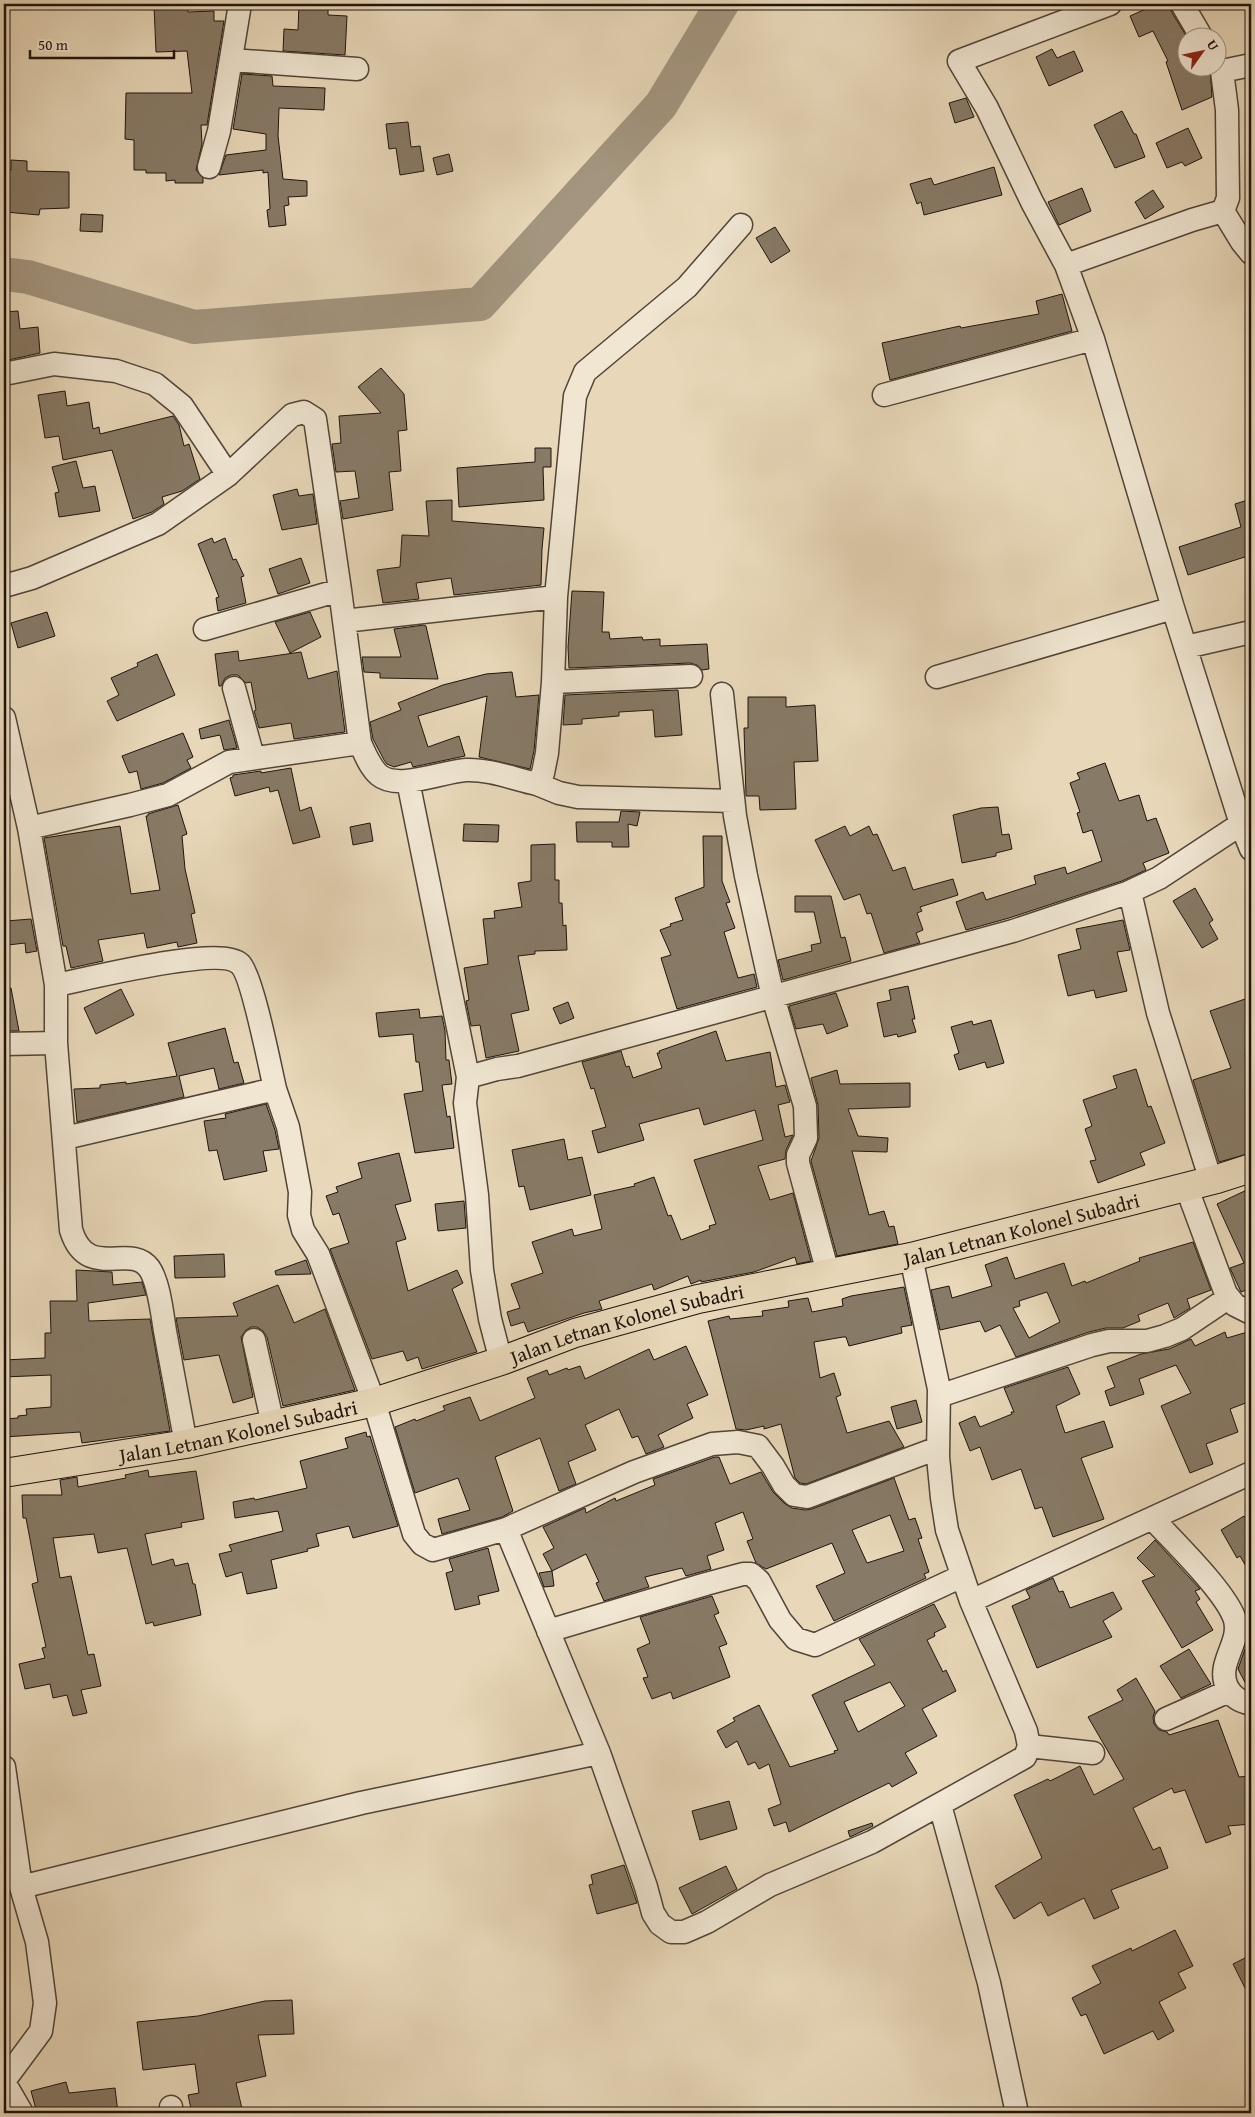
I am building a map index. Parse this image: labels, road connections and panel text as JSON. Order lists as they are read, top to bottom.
{
  "streets": {
    "main road": ["Jalan Letnan Kolonel Subadri"]
  },
  "scale_bar": "50 m",
  "north": "top right"
}
